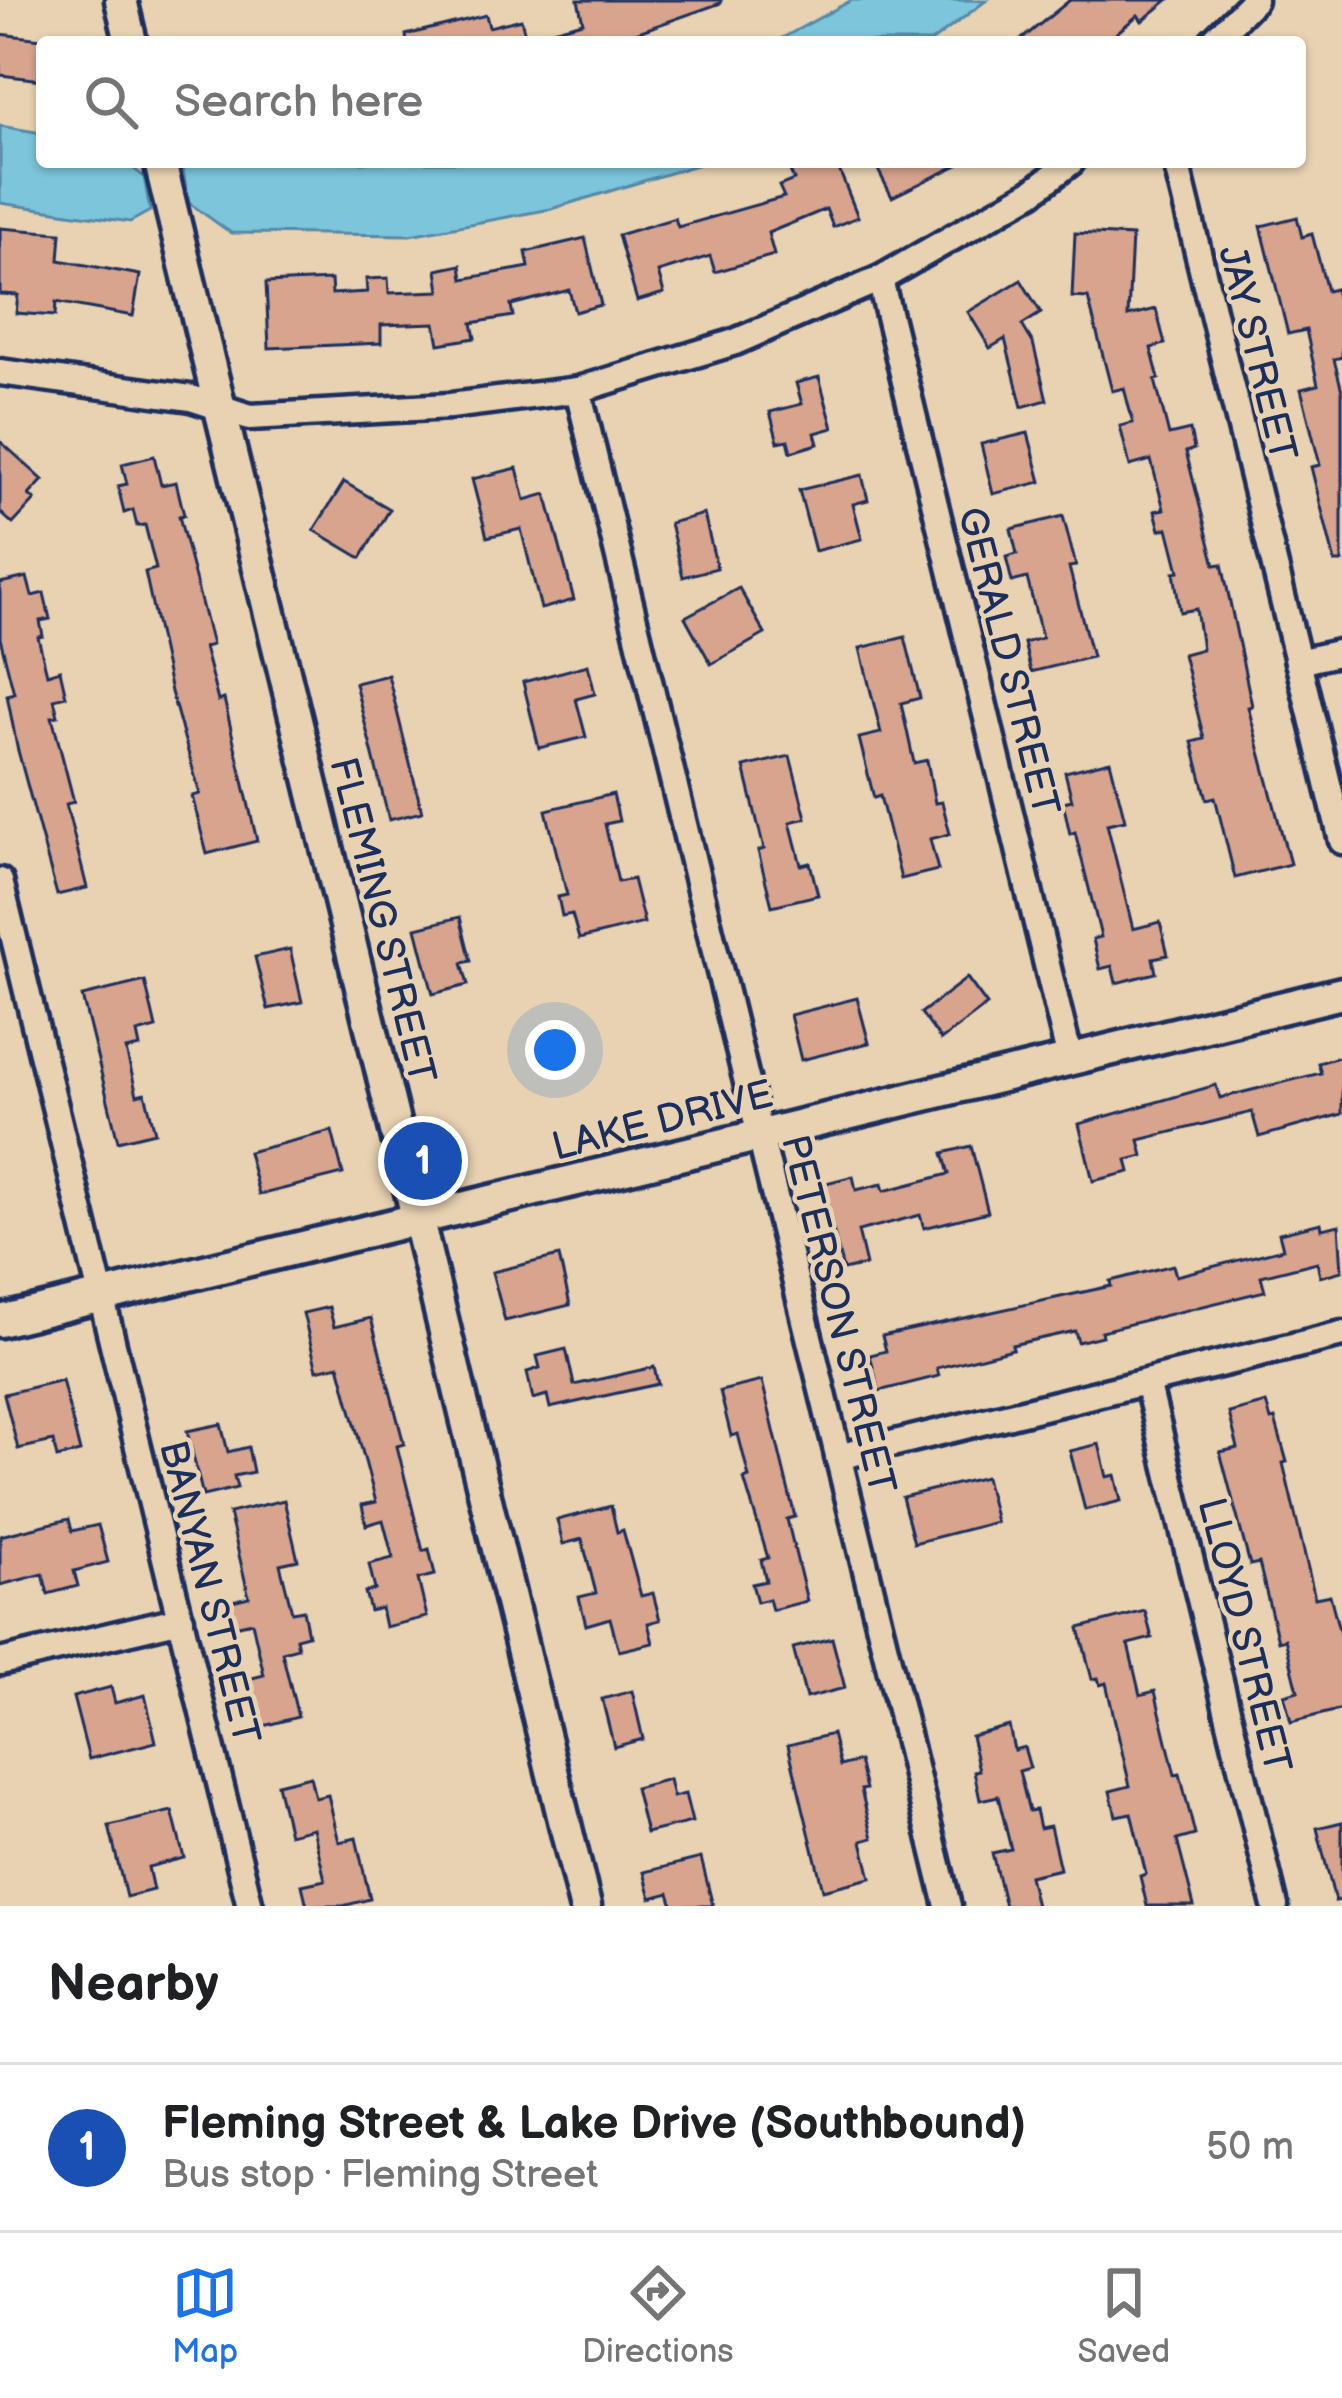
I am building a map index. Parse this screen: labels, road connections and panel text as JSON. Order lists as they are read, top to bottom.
{
  "streets": {
    "street": [
      "JAY STREET",
      "GERALD STREET",
      "FLEMING STREET",
      "LAKE DRIVE",
      "PETERSON STREET",
      "BANYAN STREET",
      "LLOYD STREET"
    ]
  },
  "crossings": [
    ["GERALD STREET", "LAKE DRIVE"],
    ["FLEMING STREET", "LAKE DRIVE"],
    ["LAKE DRIVE", "PETERSON STREET"],
    ["LAKE DRIVE", "BANYAN STREET"]
  ],
  "page": {
    "search": "Search here",
    "pins": "1",
    "heading": "Nearby",
    "list": [
      {
        "mark": "1",
        "name": "Fleming Street & Lake Drive (Southbound)",
        "note": "Bus stop · Fleming Street",
        "value": "50 m"
      }
    ],
    "nav": ["Map", "Directions", "Saved"]
  }
}
